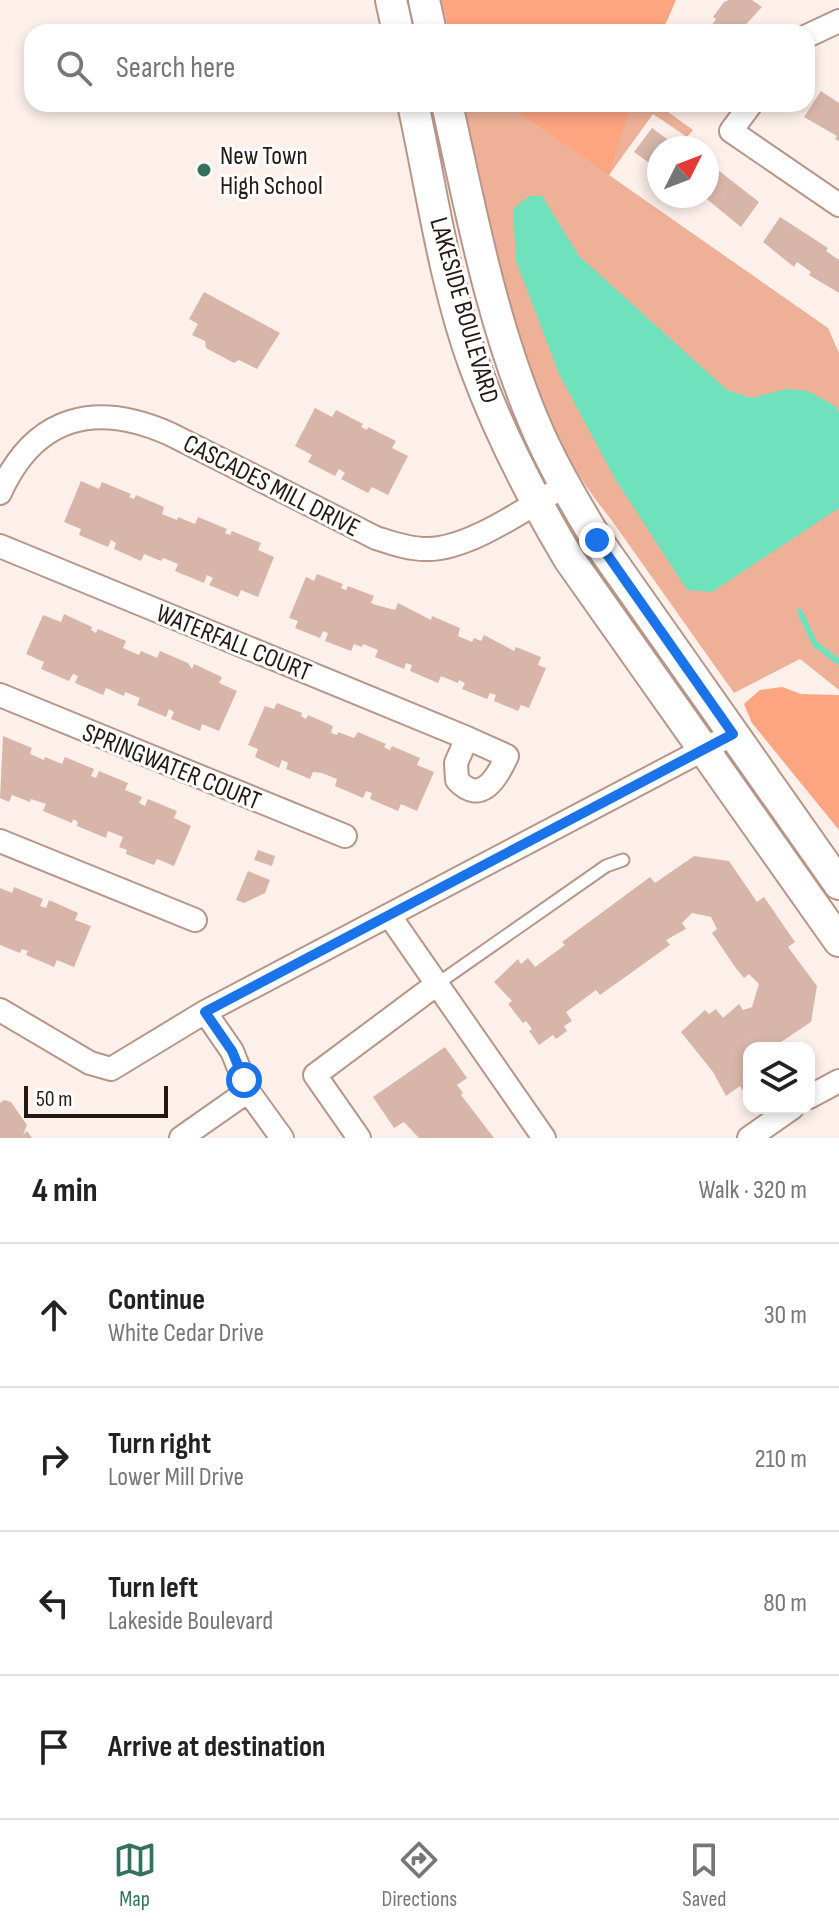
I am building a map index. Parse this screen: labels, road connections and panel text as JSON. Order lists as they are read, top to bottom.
{
  "streets": {
    "main road": ["LAKESIDE BOULEVARD"],
    "street": ["CASCADES MILL DRIVE", "WATERFALL COURT", "SPRINGWATER COURT"]
  },
  "crossings": [
    ["LAKESIDE BOULEVARD", "CASCADES MILL DRIVE"]
  ],
  "places": ["New Town High School"],
  "scale_bar": "50 m",
  "north": "top right",
  "page": {
    "search": "Search here",
    "scale": "50 m",
    "heading": ["4 min", "Walk · 320 m"],
    "list": [
      ["Continue", "White Cedar Drive", "30 m"],
      ["Turn right", "Lower Mill Drive", "210 m"],
      ["Turn left", "Lakeside Boulevard", "80 m"],
      "Arrive at destination"
    ],
    "nav": ["Map", "Directions", "Saved"]
  }
}
